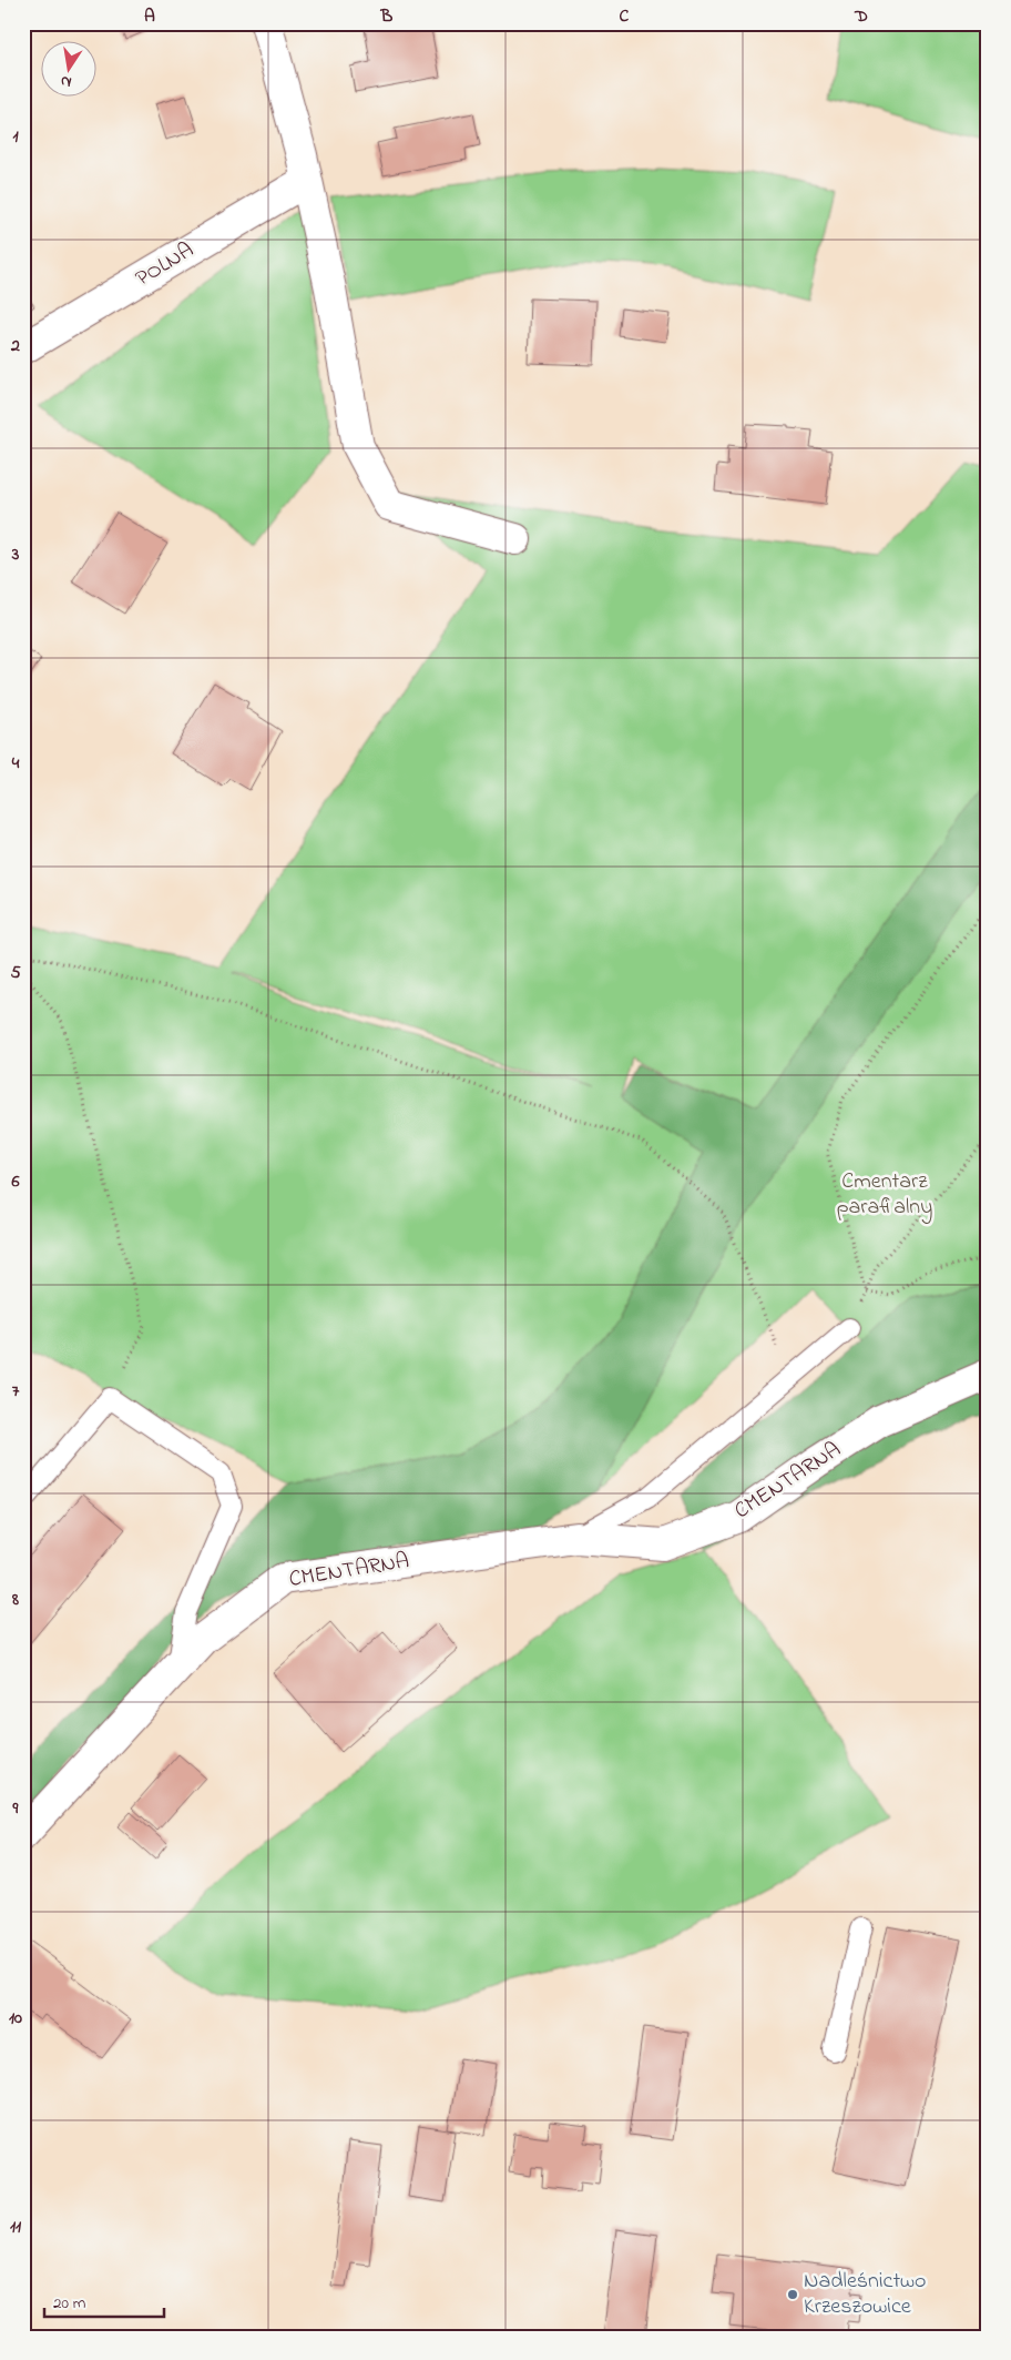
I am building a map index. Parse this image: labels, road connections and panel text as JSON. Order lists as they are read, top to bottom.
{
  "streets": {
    "street": ["POLNA", "CMENTARNA"]
  },
  "parks": ["Cmentarz parafialny"],
  "places": ["Nadleśnictwo Krzeszowice"],
  "scale_bar": "20 m",
  "north": "bottom",
  "grid": {
    "columns": [
      "A",
      "B",
      "C",
      "D"
    ],
    "rows": [
      "1",
      "2",
      "3",
      "4",
      "5",
      "6",
      "7",
      "8",
      "9",
      "10",
      "11"
    ]
  }
}
